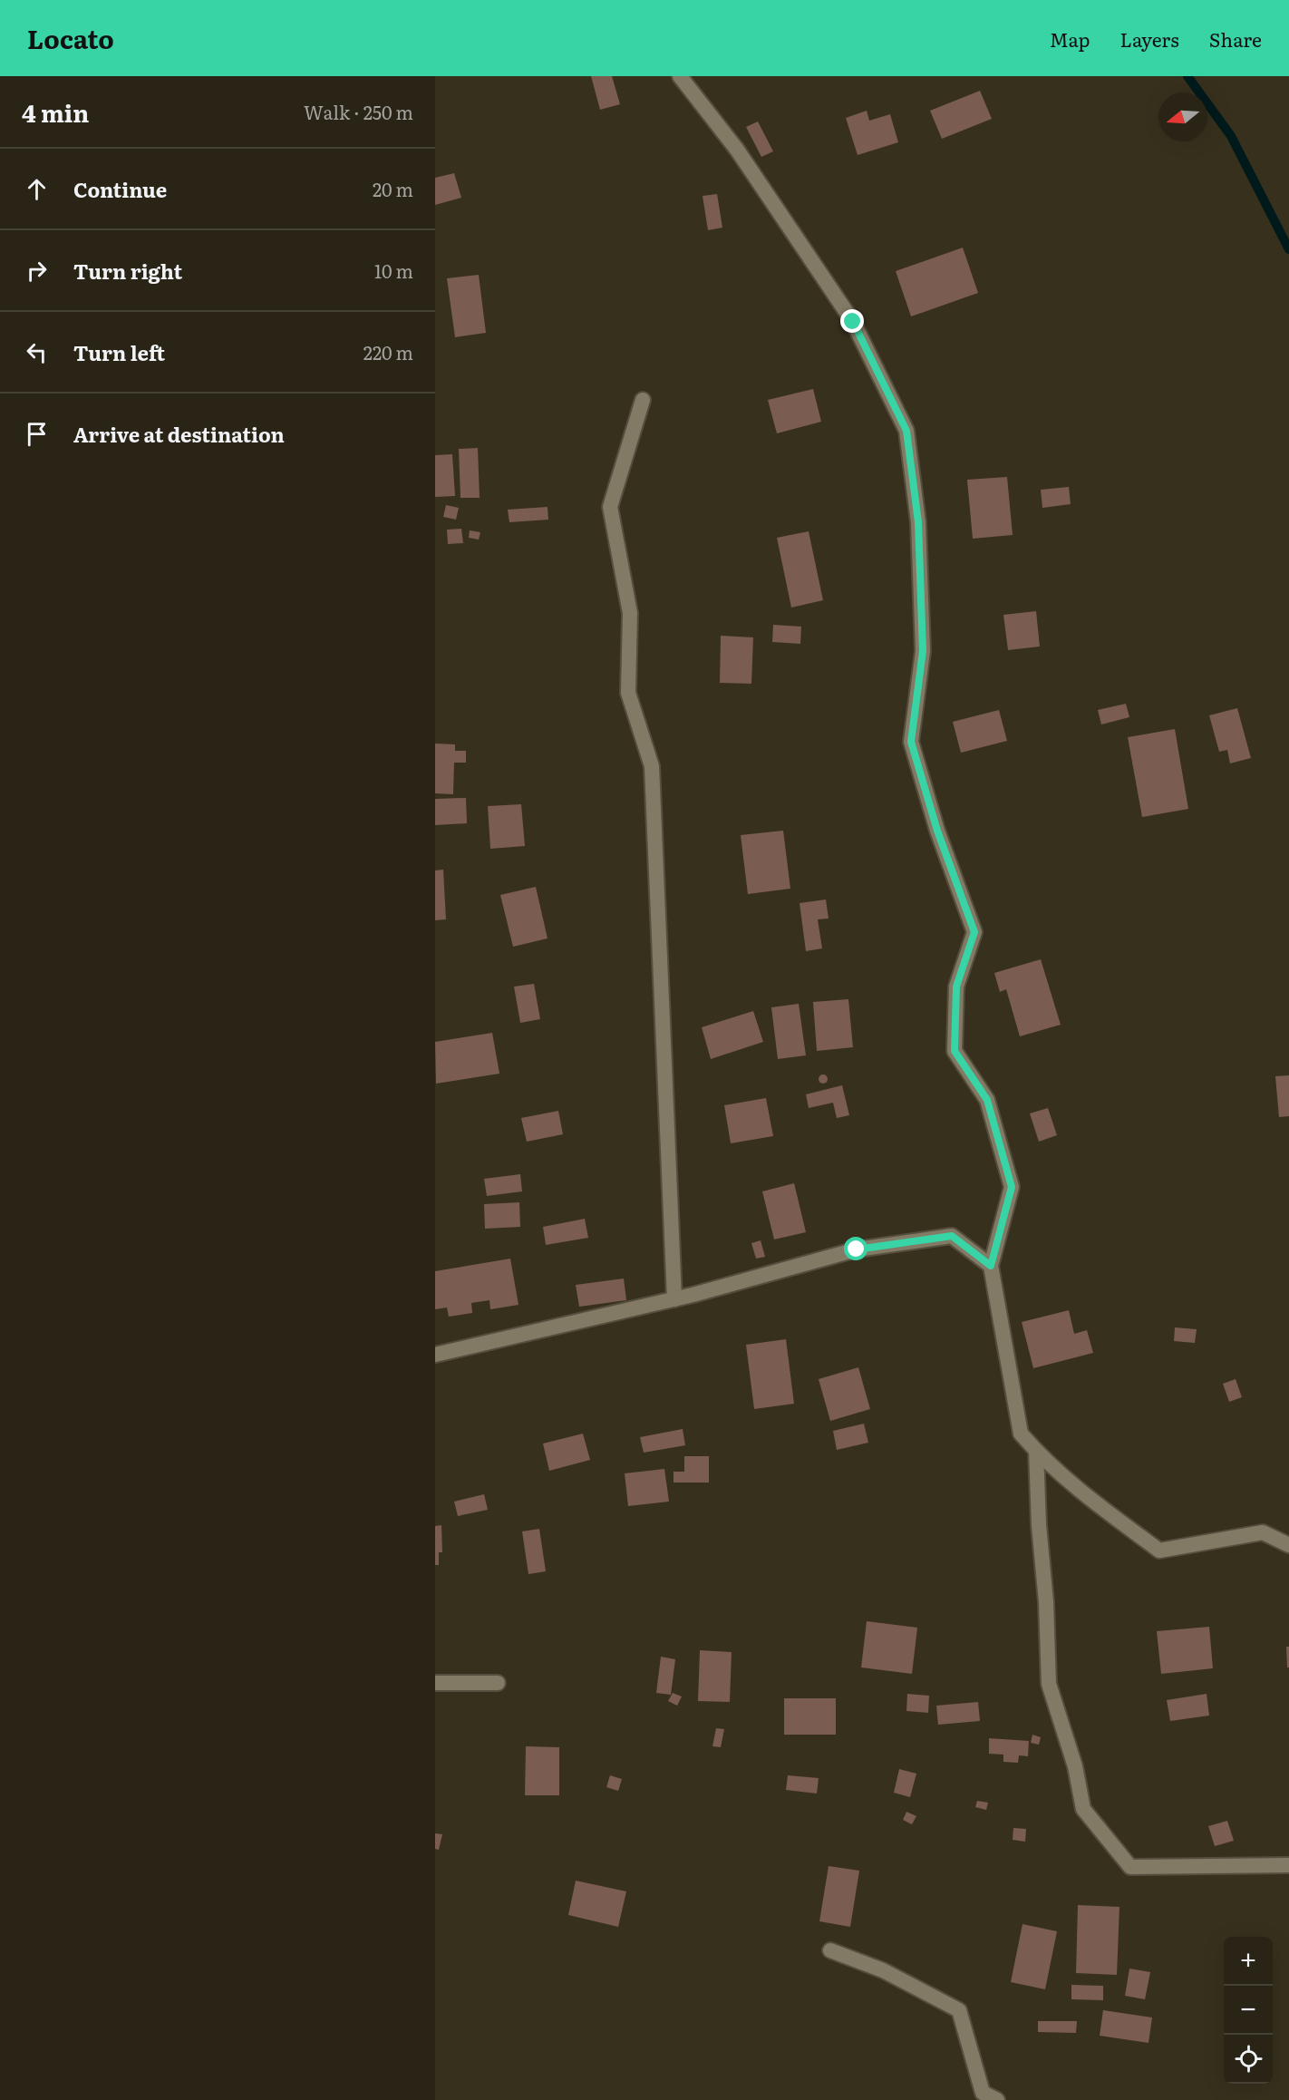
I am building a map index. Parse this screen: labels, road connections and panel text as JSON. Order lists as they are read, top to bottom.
{
  "north": "left",
  "page": {
    "header": "Locato",
    "nav": ["Map", "Layers", "Share"],
    "heading": ["4 min", "Walk · 250 m"],
    "list": [
      ["Continue", "20 m"],
      ["Turn right", "10 m"],
      ["Turn left", "220 m"],
      "Arrive at destination"
    ],
    "map_buttons": ["+", "−"]
  }
}
